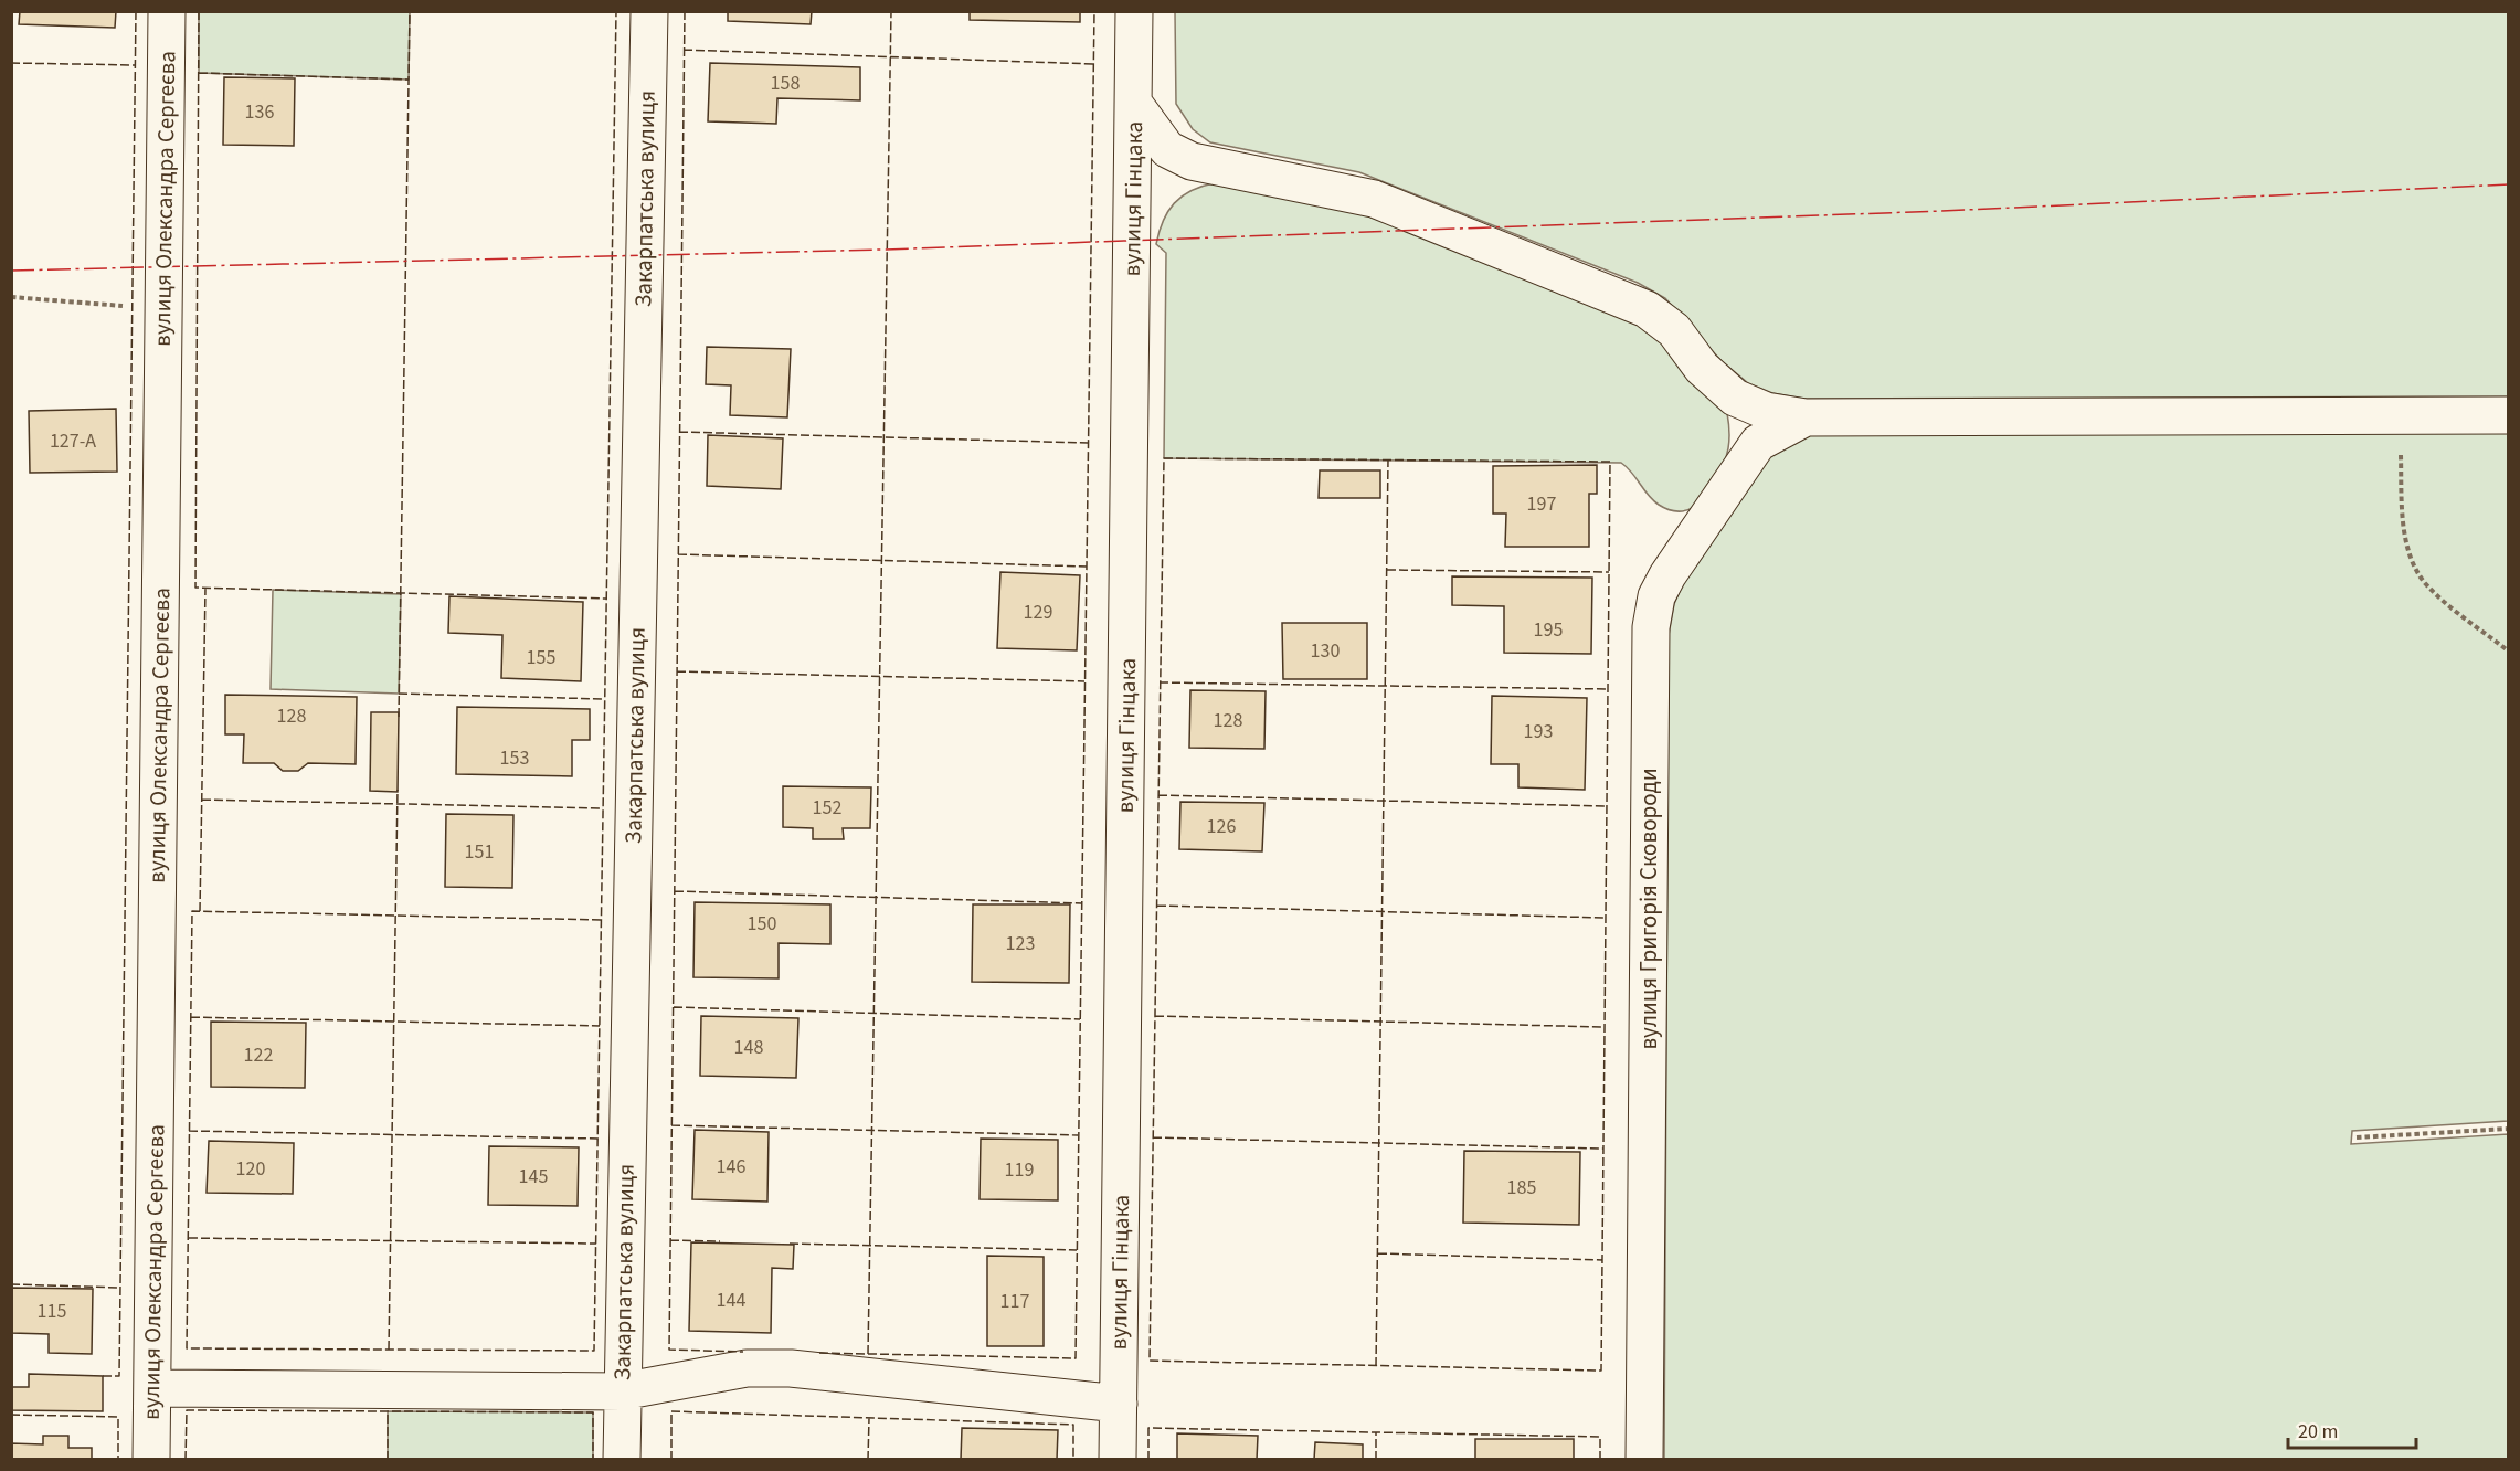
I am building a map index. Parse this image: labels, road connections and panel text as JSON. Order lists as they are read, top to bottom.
{
  "streets": {
    "street": [
      "вулиця Олександра Сергеєва",
      "Закарпатська вулиця",
      "вулиця Гінцака",
      "вулиця Григорія Сковороди"
    ]
  },
  "house_numbers": [
    "158",
    "136",
    "127-А",
    "197",
    "129",
    "195",
    "130",
    "155",
    "128",
    "128",
    "193",
    "153",
    "152",
    "126",
    "151",
    "150",
    "123",
    "148",
    "122",
    "146",
    "120",
    "119",
    "145",
    "185",
    "144",
    "117",
    "115"
  ],
  "scale_bar": "20 m"
}
